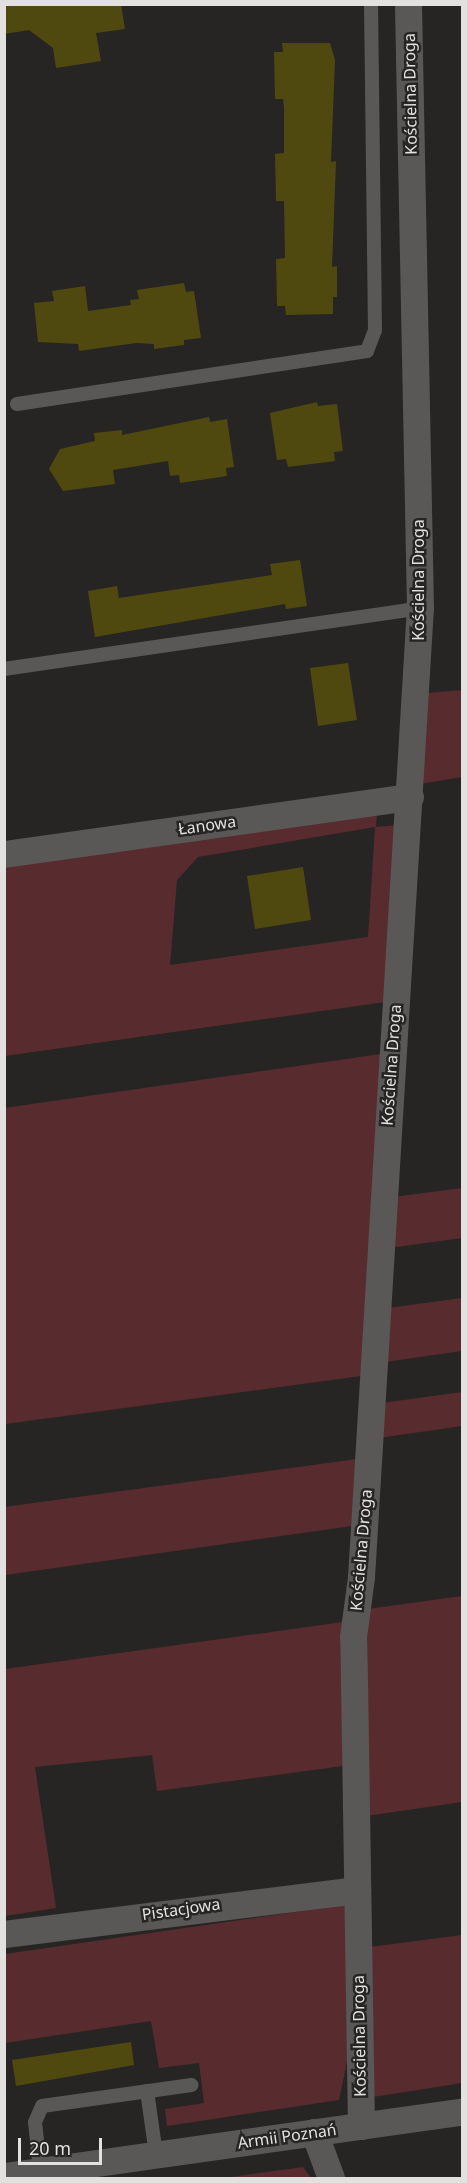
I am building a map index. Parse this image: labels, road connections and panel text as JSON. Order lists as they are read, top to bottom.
{
  "streets": {
    "street": [
      "Kościelna Droga",
      "Łanowa",
      "Pistacjowa",
      "Armii Poznań"
    ]
  },
  "crossings": [
    ["Kościelna Droga", "Łanowa"],
    ["Kościelna Droga", "Pistacjowa"],
    ["Kościelna Droga", "Armii Poznań"]
  ],
  "scale_bar": "20 m"
}
